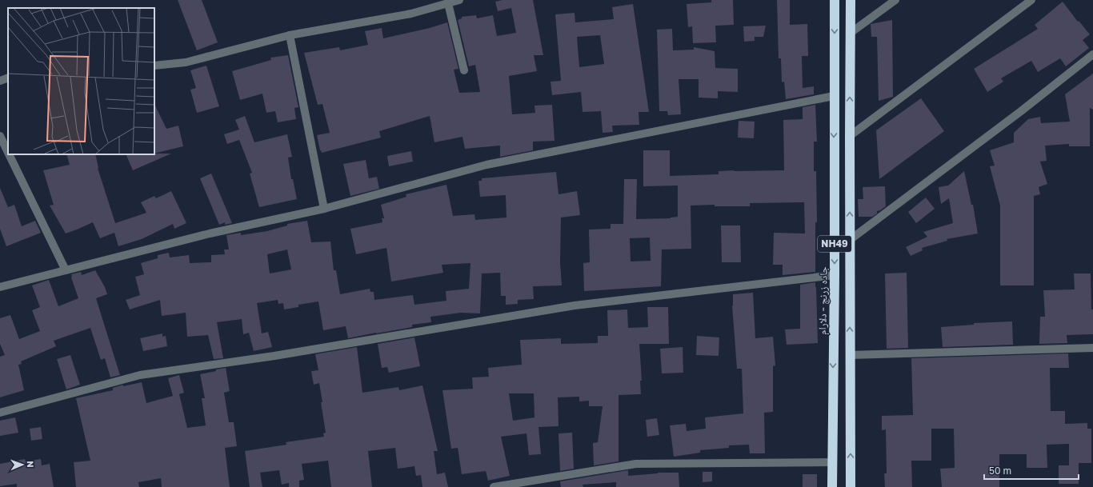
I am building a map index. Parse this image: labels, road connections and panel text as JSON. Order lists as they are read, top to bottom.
{
  "streets": {
    "highway": ["NH49", "جاده زرنج - دلارام"]
  },
  "scale_bar": "50 m",
  "north": "right"
}
